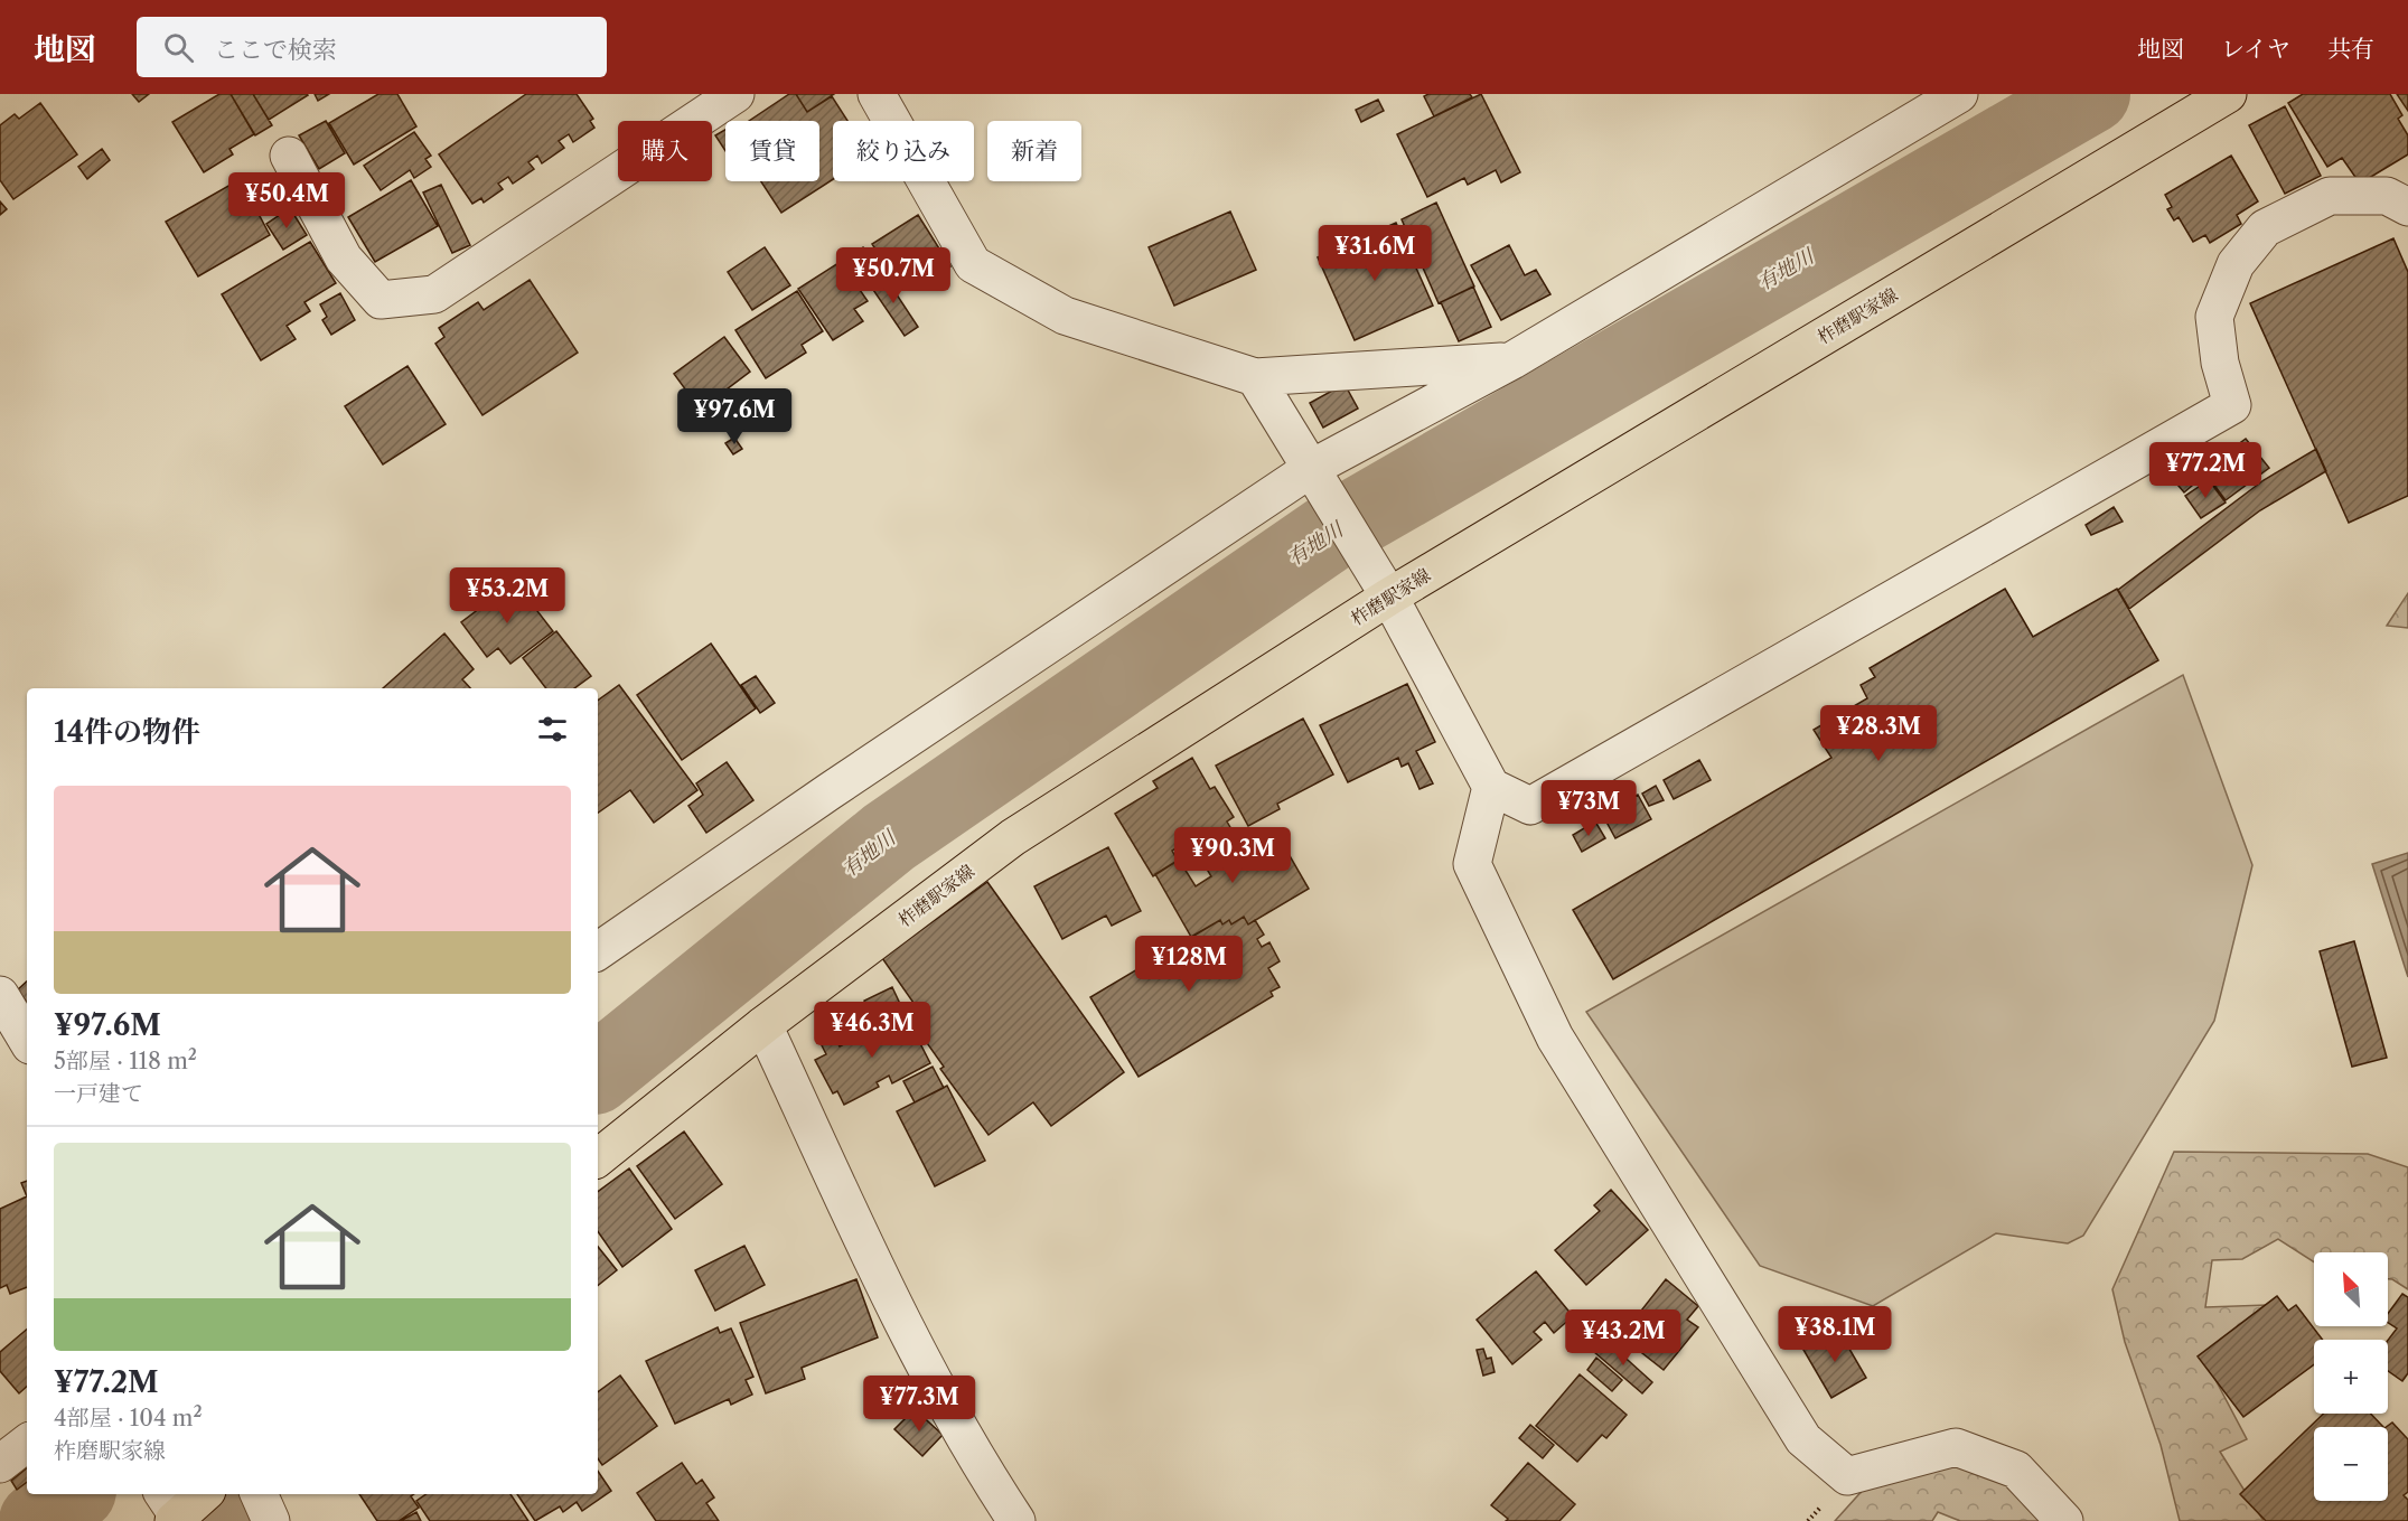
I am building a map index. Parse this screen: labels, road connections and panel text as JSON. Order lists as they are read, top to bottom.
{
  "streets": {
    "main road": ["柞磨駅家線"]
  },
  "water": ["有地川"],
  "north": "top left",
  "page": {
    "header": "地図",
    "search": "ここで検索",
    "nav": ["地図", "レイヤ", "共有"],
    "chip": [
      "購入",
      "賃貸",
      "絞り込み",
      "新着"
    ],
    "price": [
      "¥50.4M",
      "¥31.6M",
      "¥50.7M",
      "¥97.6M",
      "¥77.2M",
      "¥53.2M",
      "¥28.3M",
      "¥73M",
      "¥90.3M",
      "¥128M",
      "¥46.3M",
      "¥38.1M",
      "¥43.2M",
      "¥77.3M"
    ],
    "heading": "14件の物件",
    "list": [
      {
        "name": "¥97.6M",
        "note": "5部屋 · 118 m² · 一戸建て"
      },
      {
        "name": "¥77.2M",
        "note": "4部屋 · 104 m² · 柞磨駅家線"
      }
    ],
    "map_buttons": ["+", "−"]
  }
}
